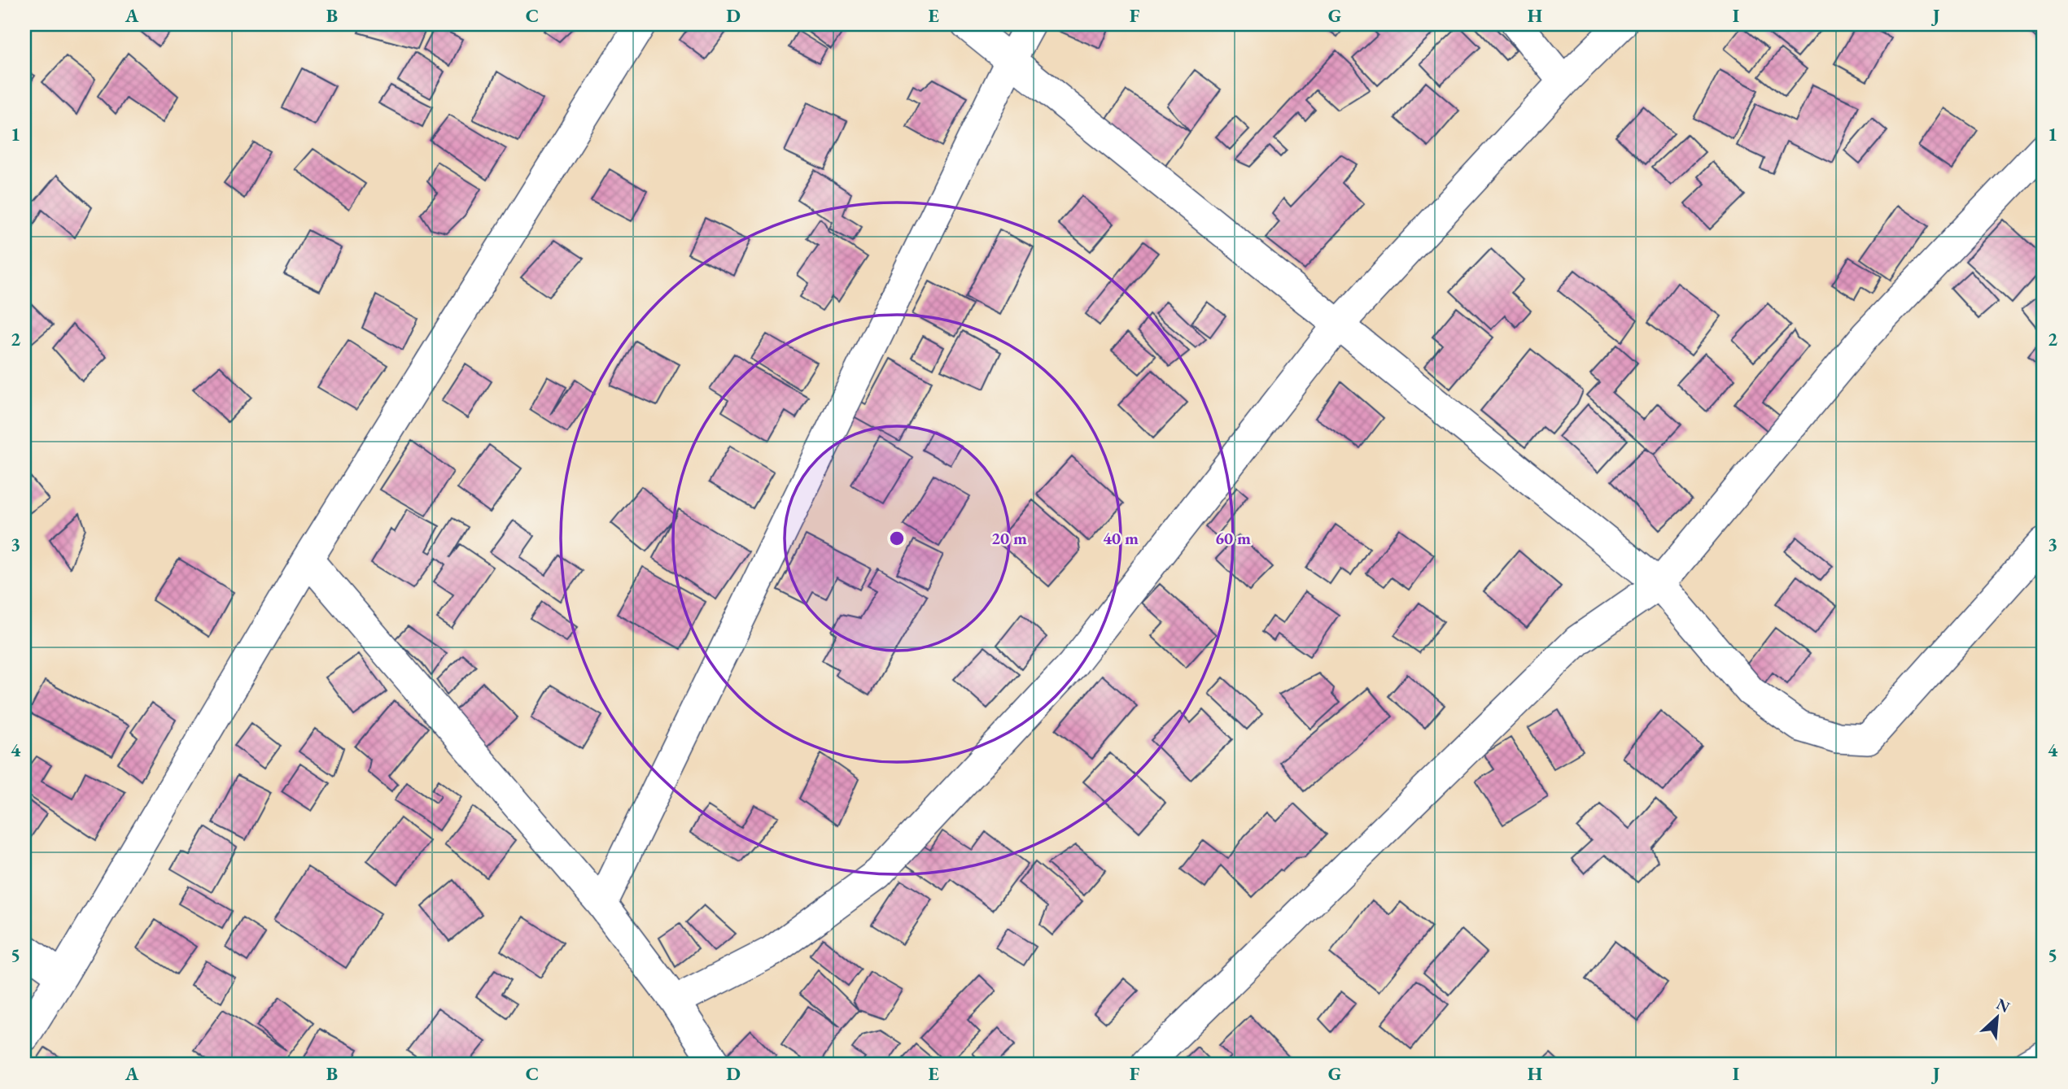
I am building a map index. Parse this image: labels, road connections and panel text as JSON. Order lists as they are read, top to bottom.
{
  "north": "top right",
  "grid": {
    "columns": [
      "A",
      "B",
      "C",
      "D",
      "E",
      "F",
      "G",
      "H",
      "I",
      "J"
    ],
    "rows": [
      "1",
      "2",
      "3",
      "4",
      "5"
    ]
  },
  "rings": ["20 m", "40 m", "60 m"]
}
